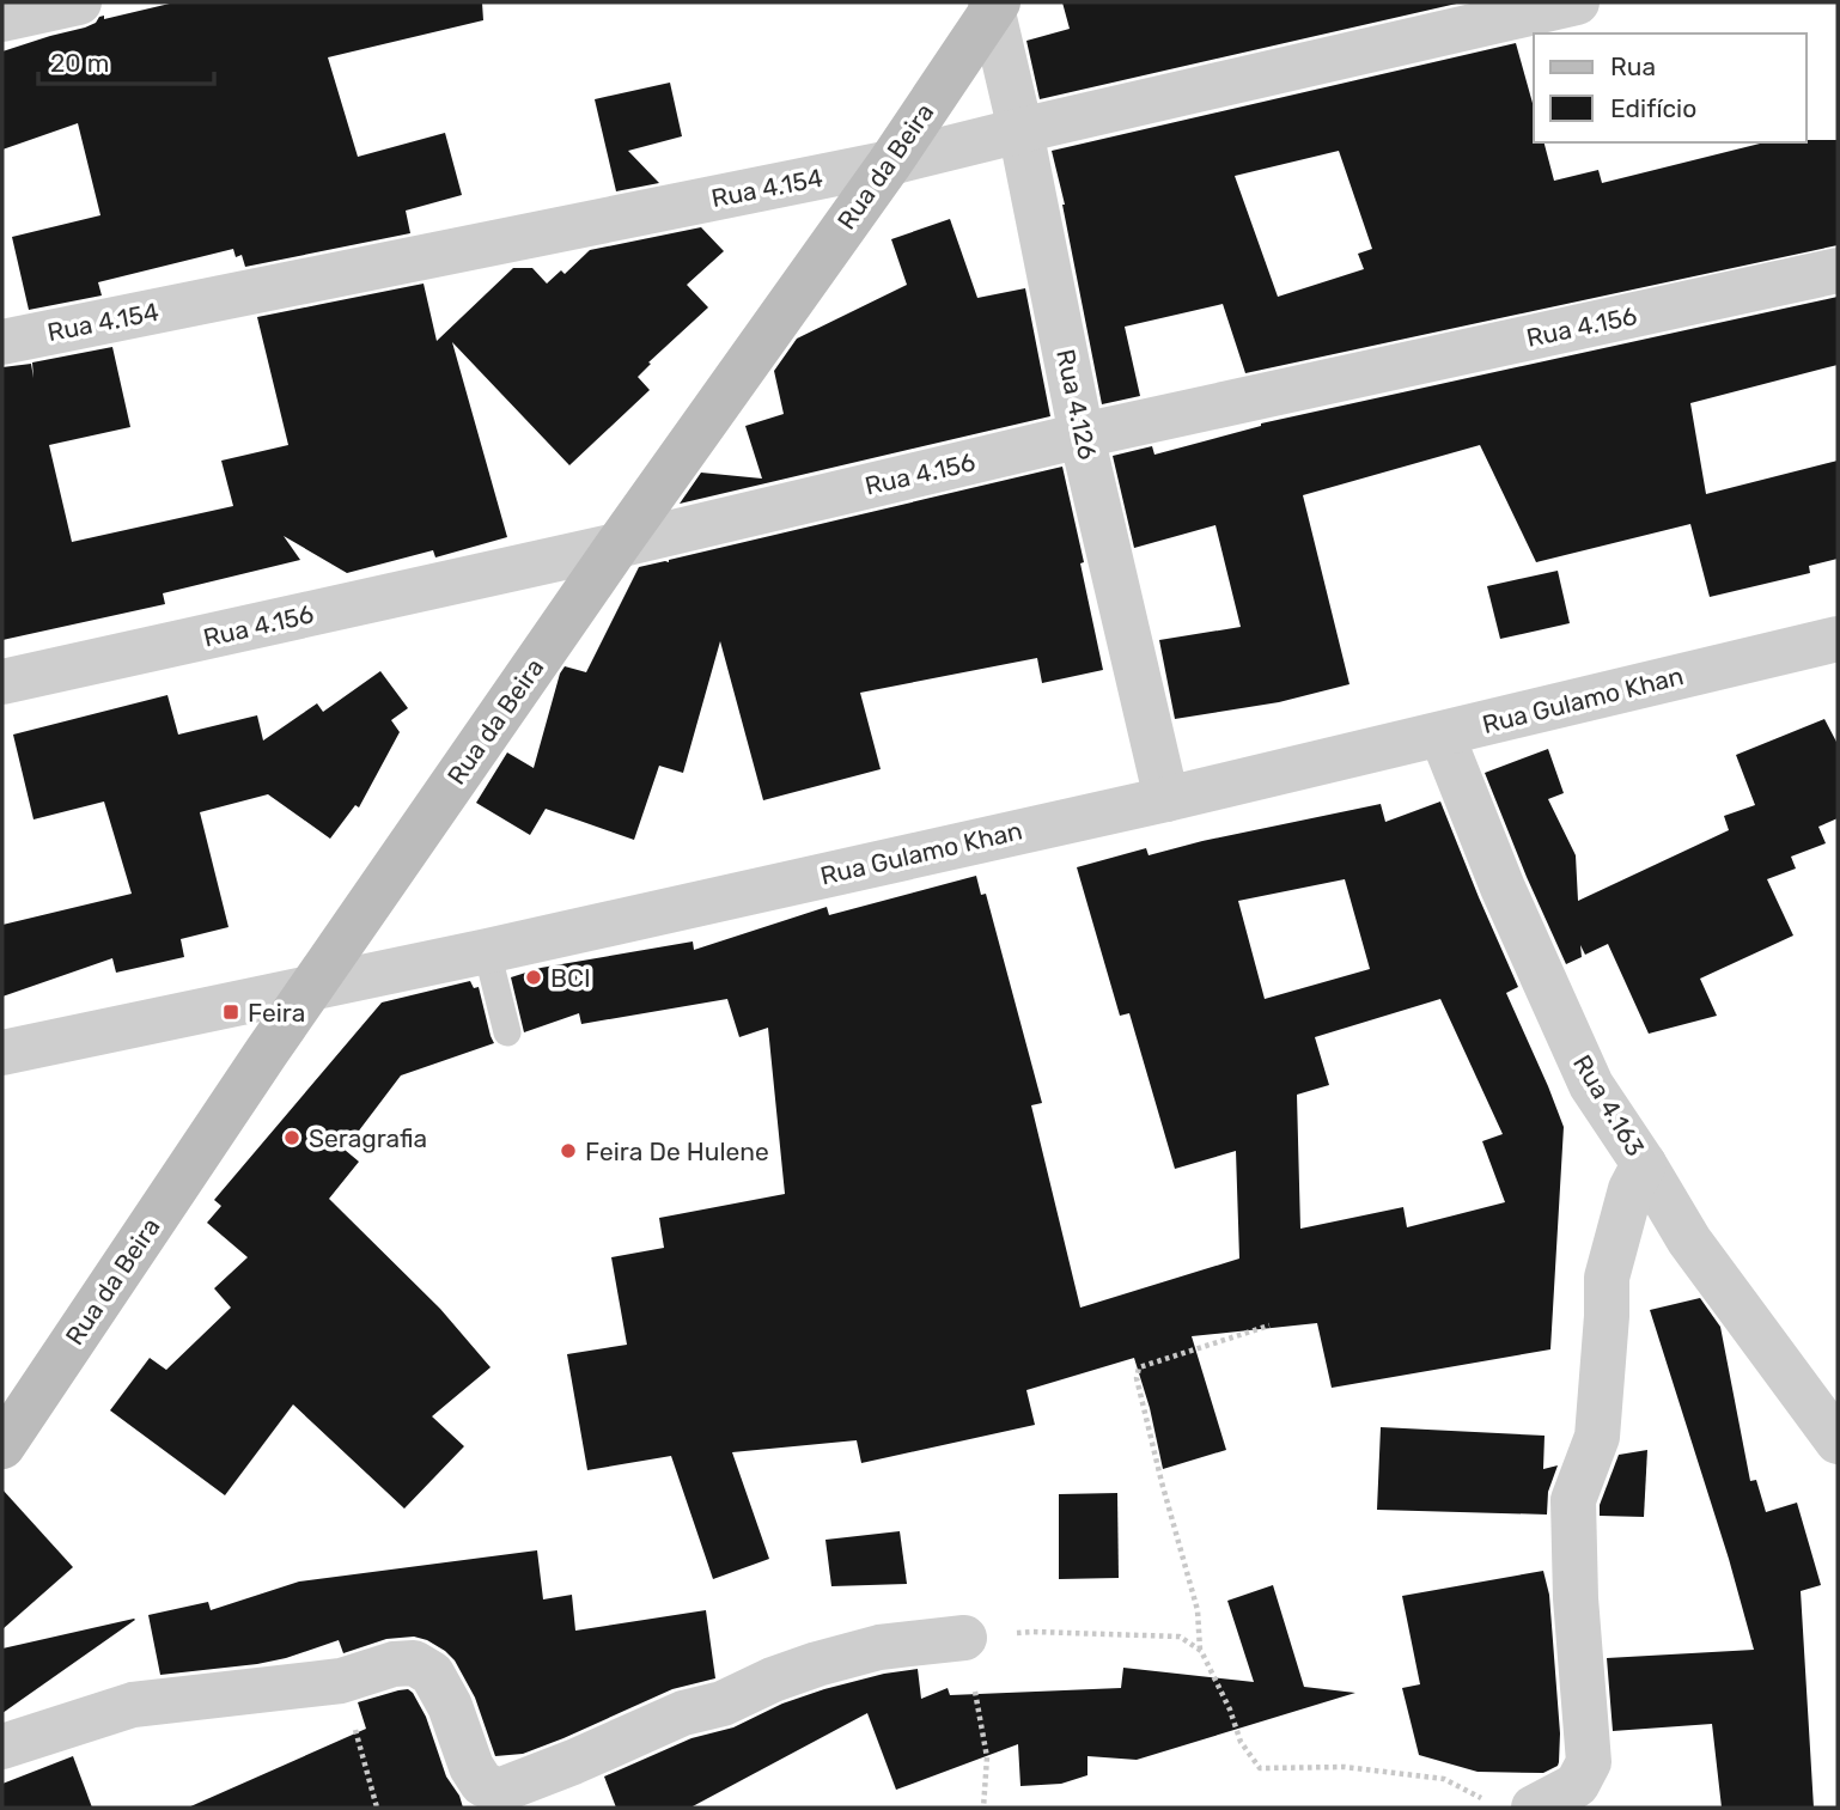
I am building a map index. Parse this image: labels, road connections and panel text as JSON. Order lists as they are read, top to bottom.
{
  "streets": {
    "main road": ["Rua da Beira"],
    "street": [
      "Rua 4.154",
      "Rua 4.156",
      "Rua 4.126",
      "Rua Gulamo Khan",
      "Rua 4.163"
    ]
  },
  "crossings": [
    ["Rua da Beira", "Rua 4.154"],
    ["Rua da Beira", "Rua 4.156"],
    ["Rua da Beira", "Rua 4.126"],
    ["Rua da Beira", "Rua Gulamo Khan"],
    ["Rua 4.154", "Rua 4.126"],
    ["Rua 4.156", "Rua 4.126"],
    ["Rua 4.126", "Rua Gulamo Khan"],
    ["Rua Gulamo Khan", "Rua 4.163"]
  ],
  "places": {
    "other": ["BCI", "Seragrafia", "Feira De Hulene"],
    "transit": ["Feira"]
  },
  "legend": ["Rua", "Edifício"],
  "scale_bar": "20 m"
}
